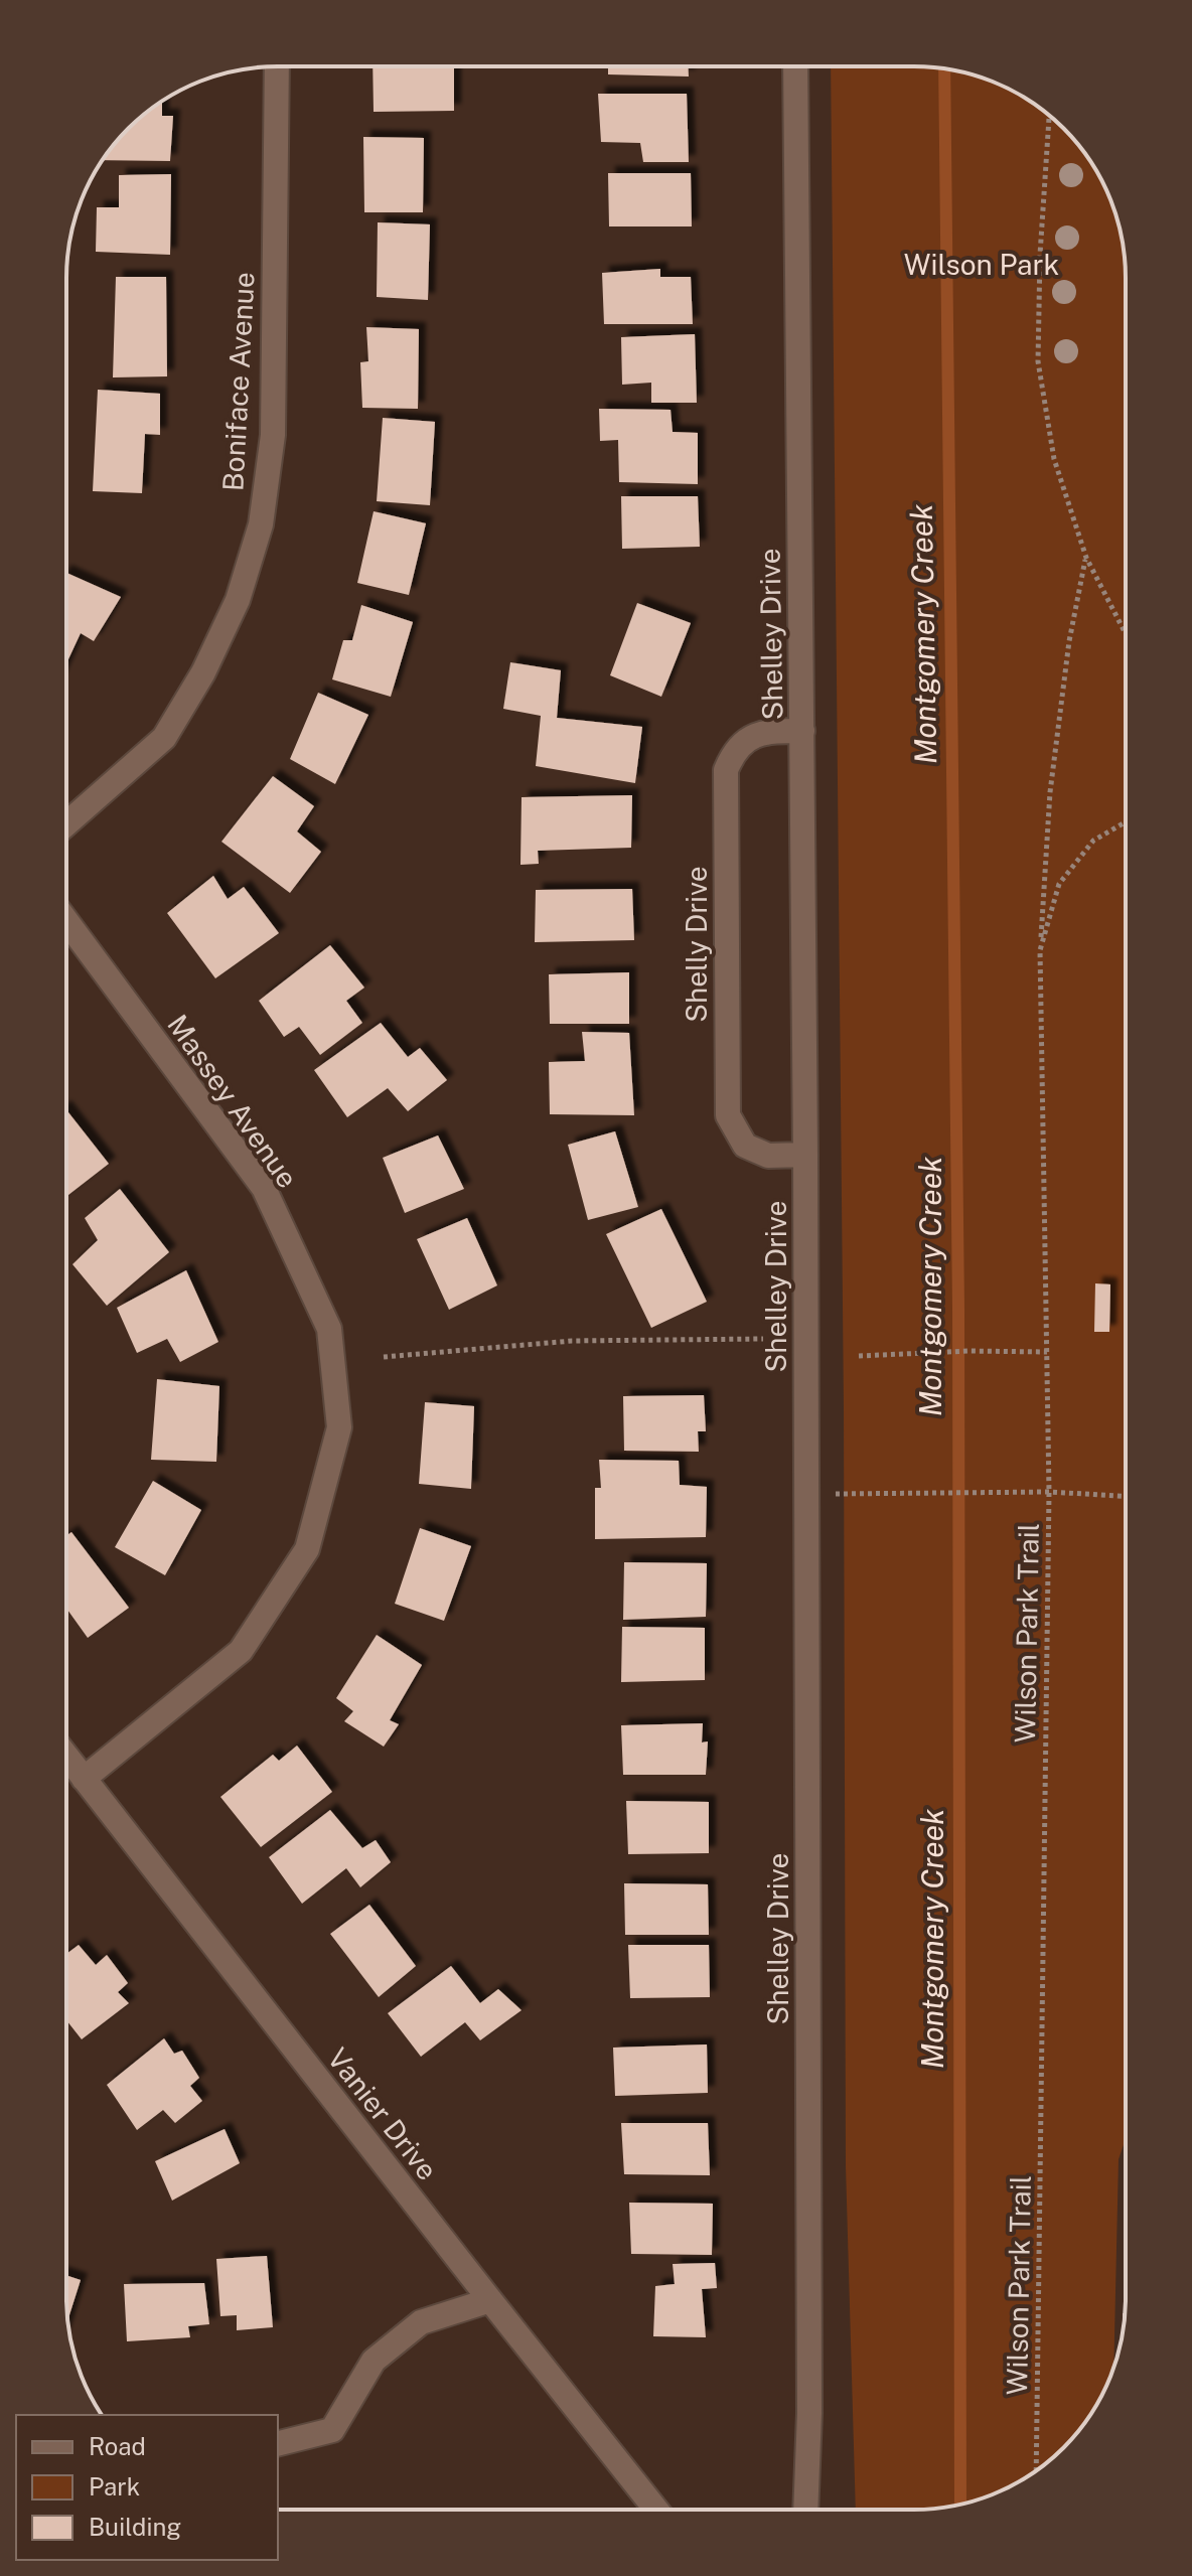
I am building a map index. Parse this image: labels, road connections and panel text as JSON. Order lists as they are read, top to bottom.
{
  "streets": {
    "street": [
      "Boniface Avenue",
      "Shelley Drive",
      "Shelly Drive",
      "Massey Avenue",
      "Vanier Drive"
    ],
    "path": ["Wilson Park Trail"]
  },
  "crossings": [
    ["Shelley Drive", "Shelly Drive"],
    ["Massey Avenue", "Vanier Drive"]
  ],
  "water": ["Montgomery Creek"],
  "parks": ["Wilson Park"],
  "legend": ["Road", "Park", "Building"]
}
